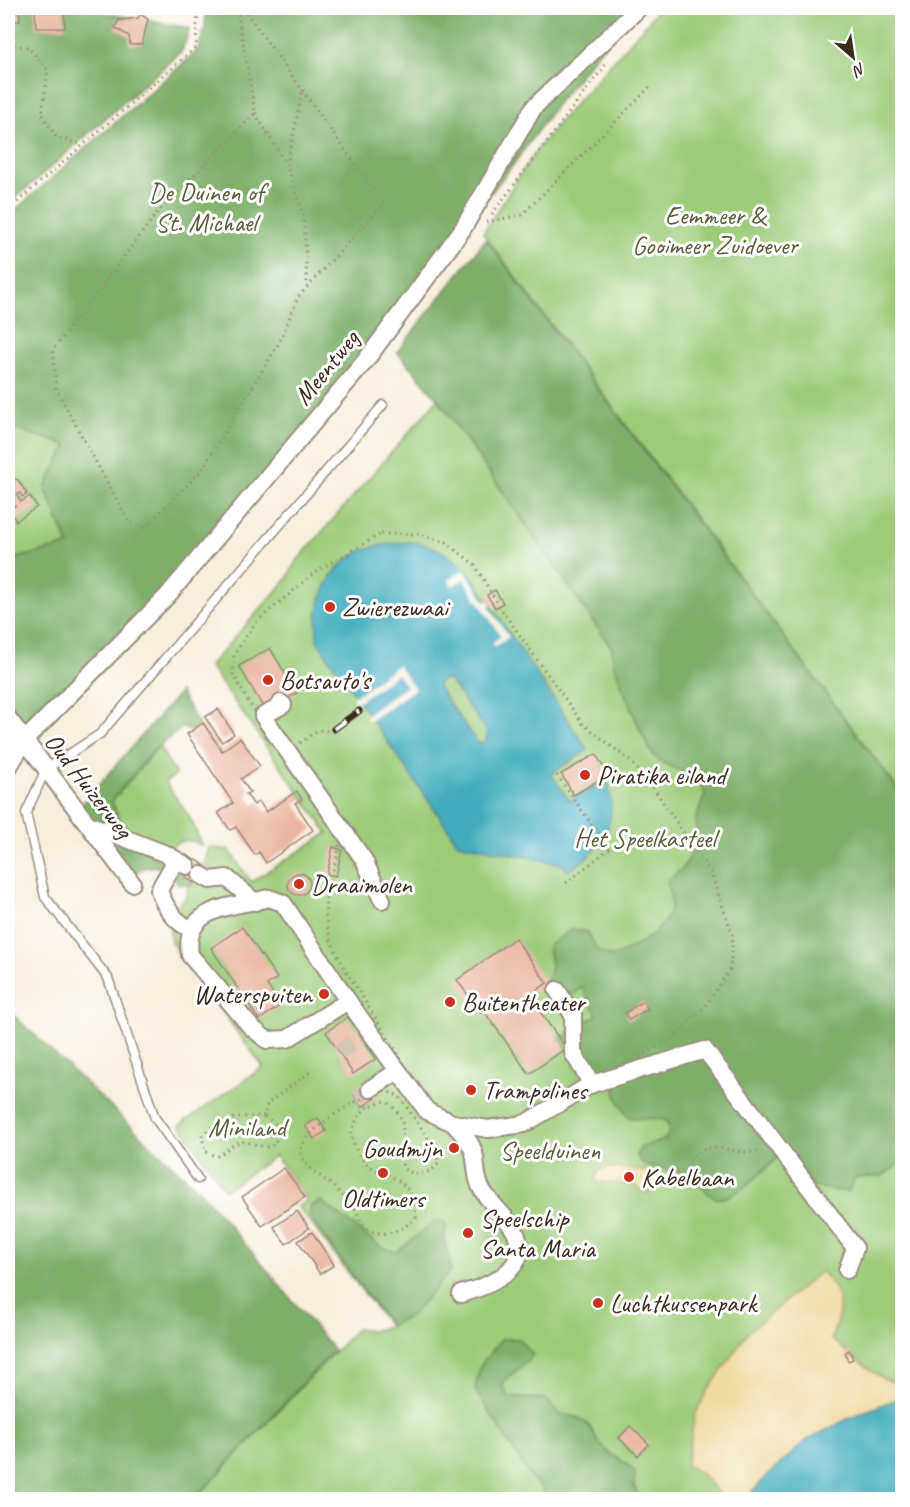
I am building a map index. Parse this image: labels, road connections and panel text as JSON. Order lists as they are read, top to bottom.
{
  "streets": {
    "street": ["Meentweg", "Oud Huizerweg"]
  },
  "crossings": [
    ["Meentweg", "Oud Huizerweg"]
  ],
  "parks": [
    "De Duinen of St. Michael",
    "Eemmeer & Gooimeer Zuidoever",
    "Het Speelkasteel",
    "Miniland",
    "Speelduinen"
  ],
  "places": [
    "Zwierezwaai",
    "Botsauto's",
    "Piratika eiland",
    "Draaimolen",
    "Waterspuiten",
    "Buitentheater",
    "Trampolines",
    "Goudmijn",
    "Oldtimers",
    "Kabelbaan",
    "Speelschip Santa Maria",
    "Luchtkussenpark"
  ],
  "north": "bottom right"
}
